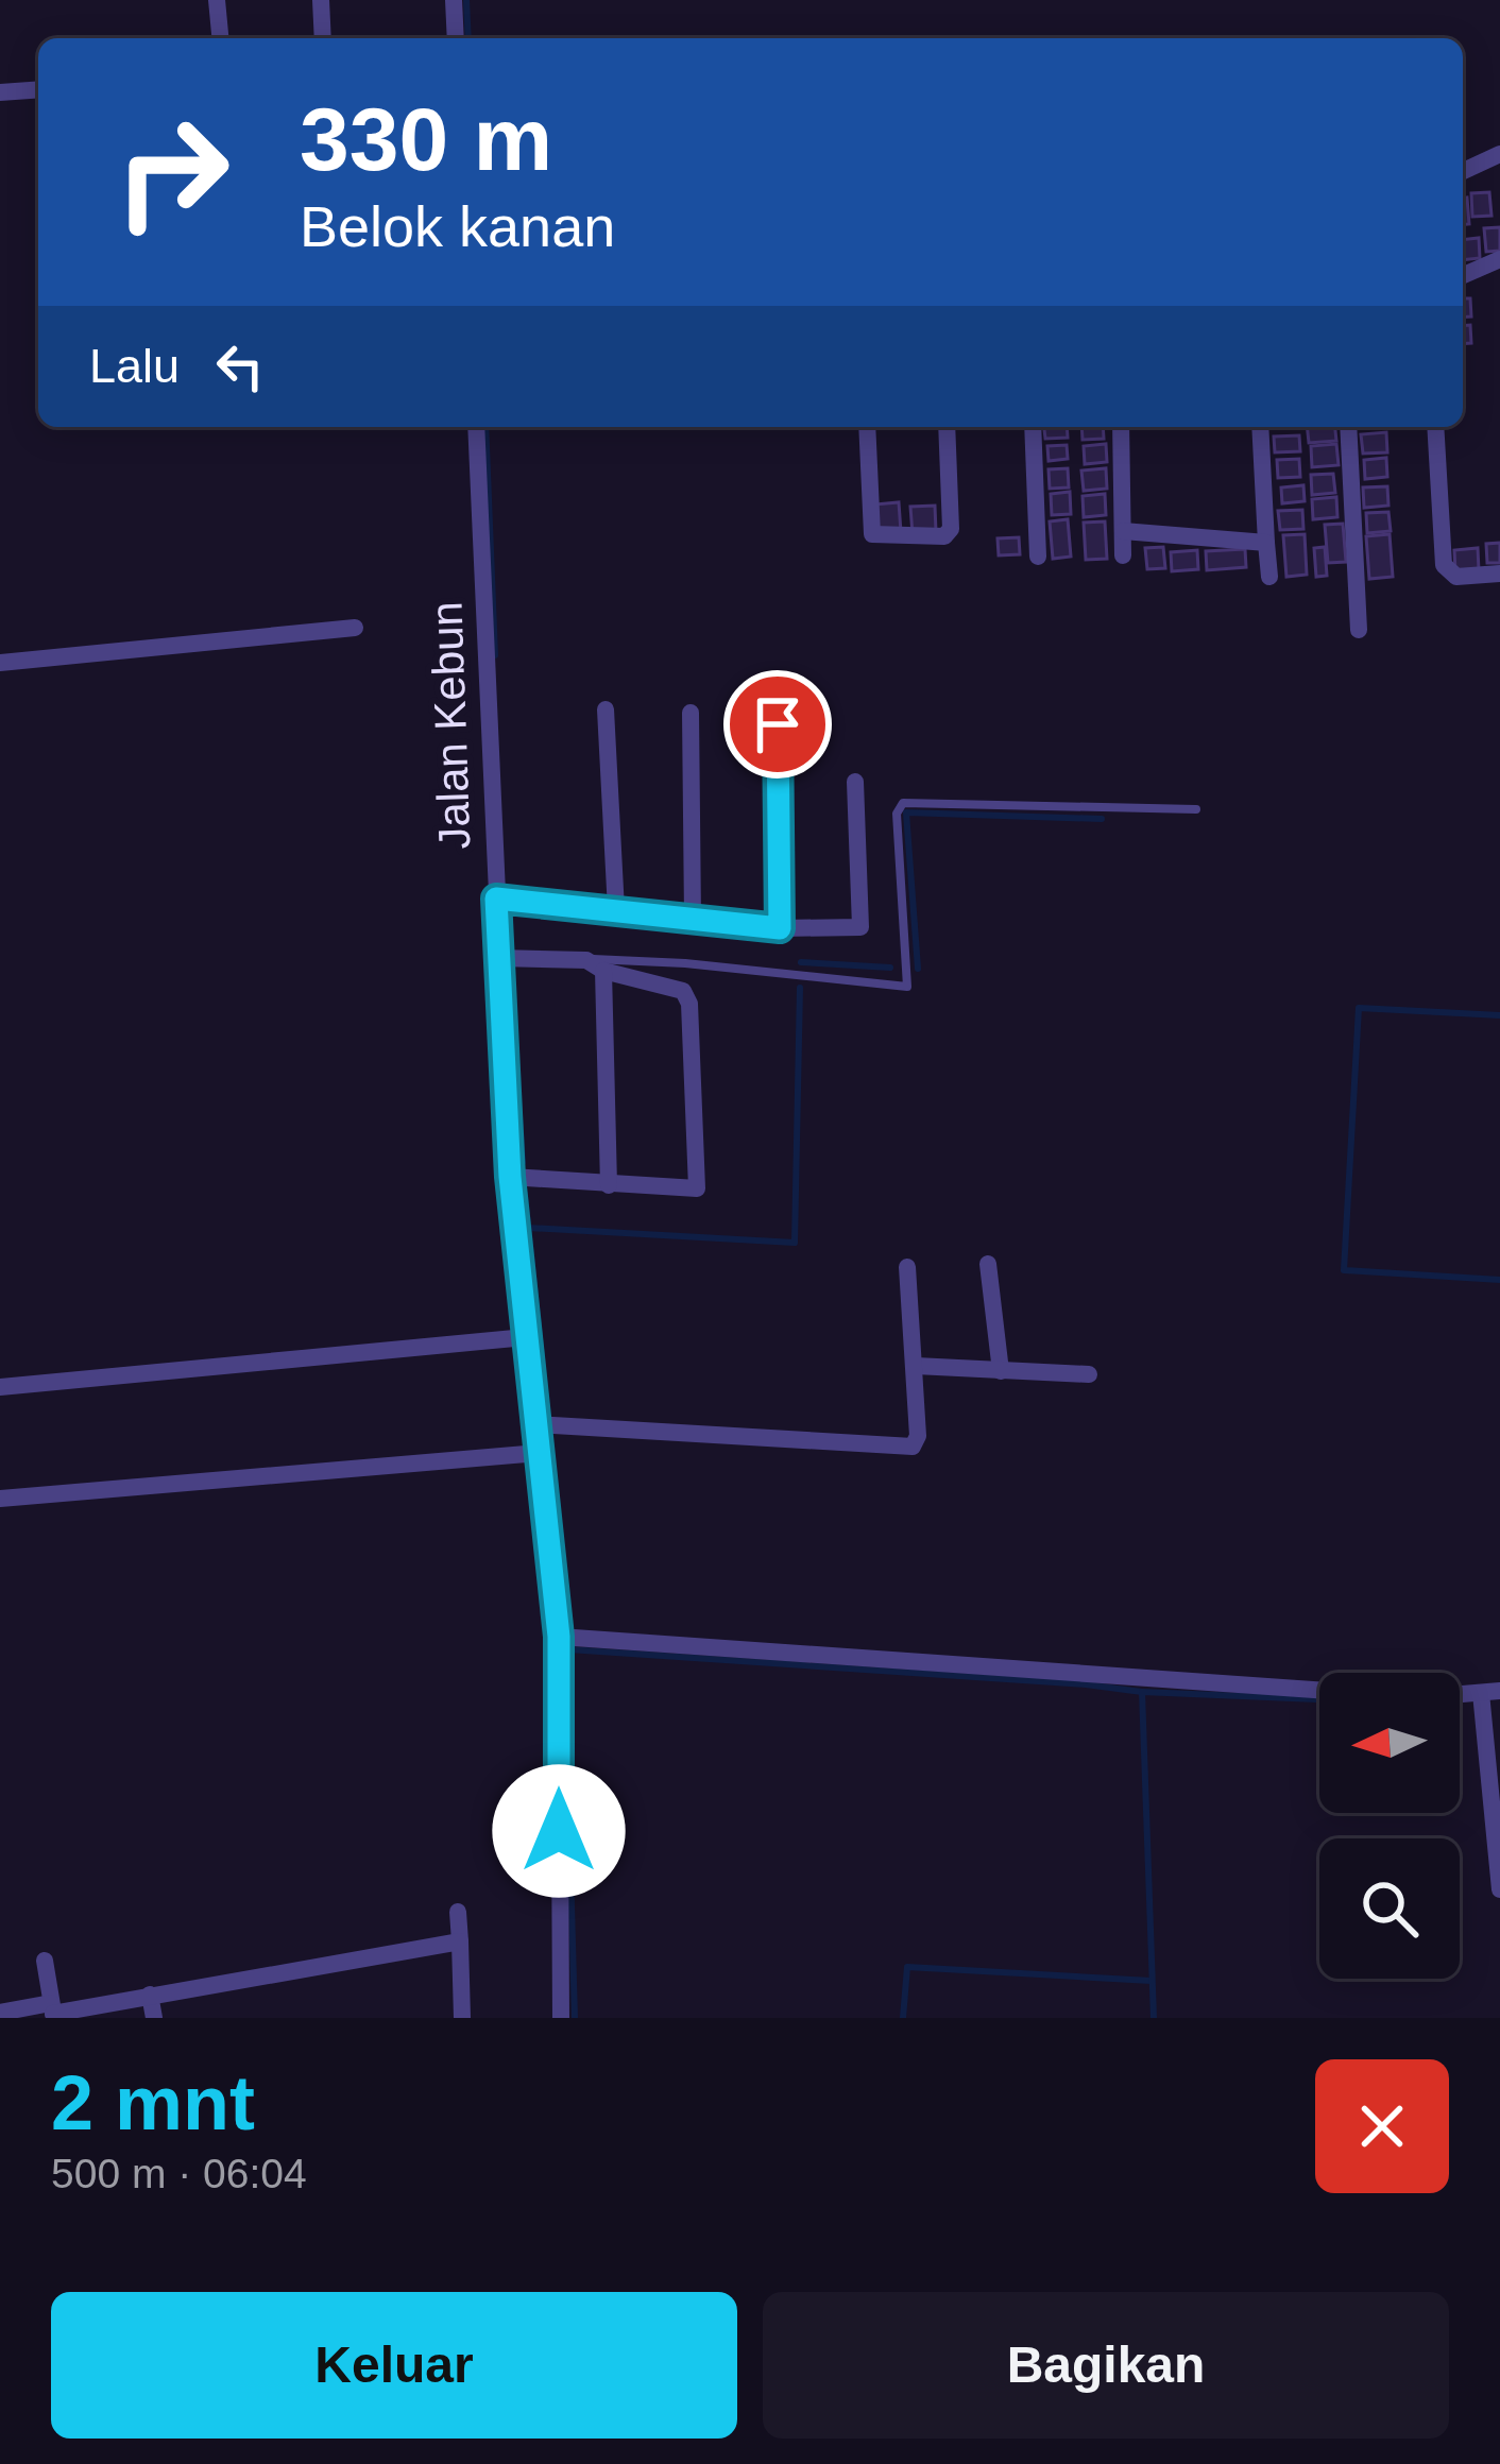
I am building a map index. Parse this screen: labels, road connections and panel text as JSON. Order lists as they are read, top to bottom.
{
  "streets": {
    "street": ["Jalan Kebun"]
  },
  "north": "left",
  "page": {
    "turn": ["330 m", "Belok kanan"],
    "then": "Lalu",
    "heading": ["2 mnt", "500 m · 06:04"],
    "buttons": ["Keluar", "Bagikan"]
  }
}
